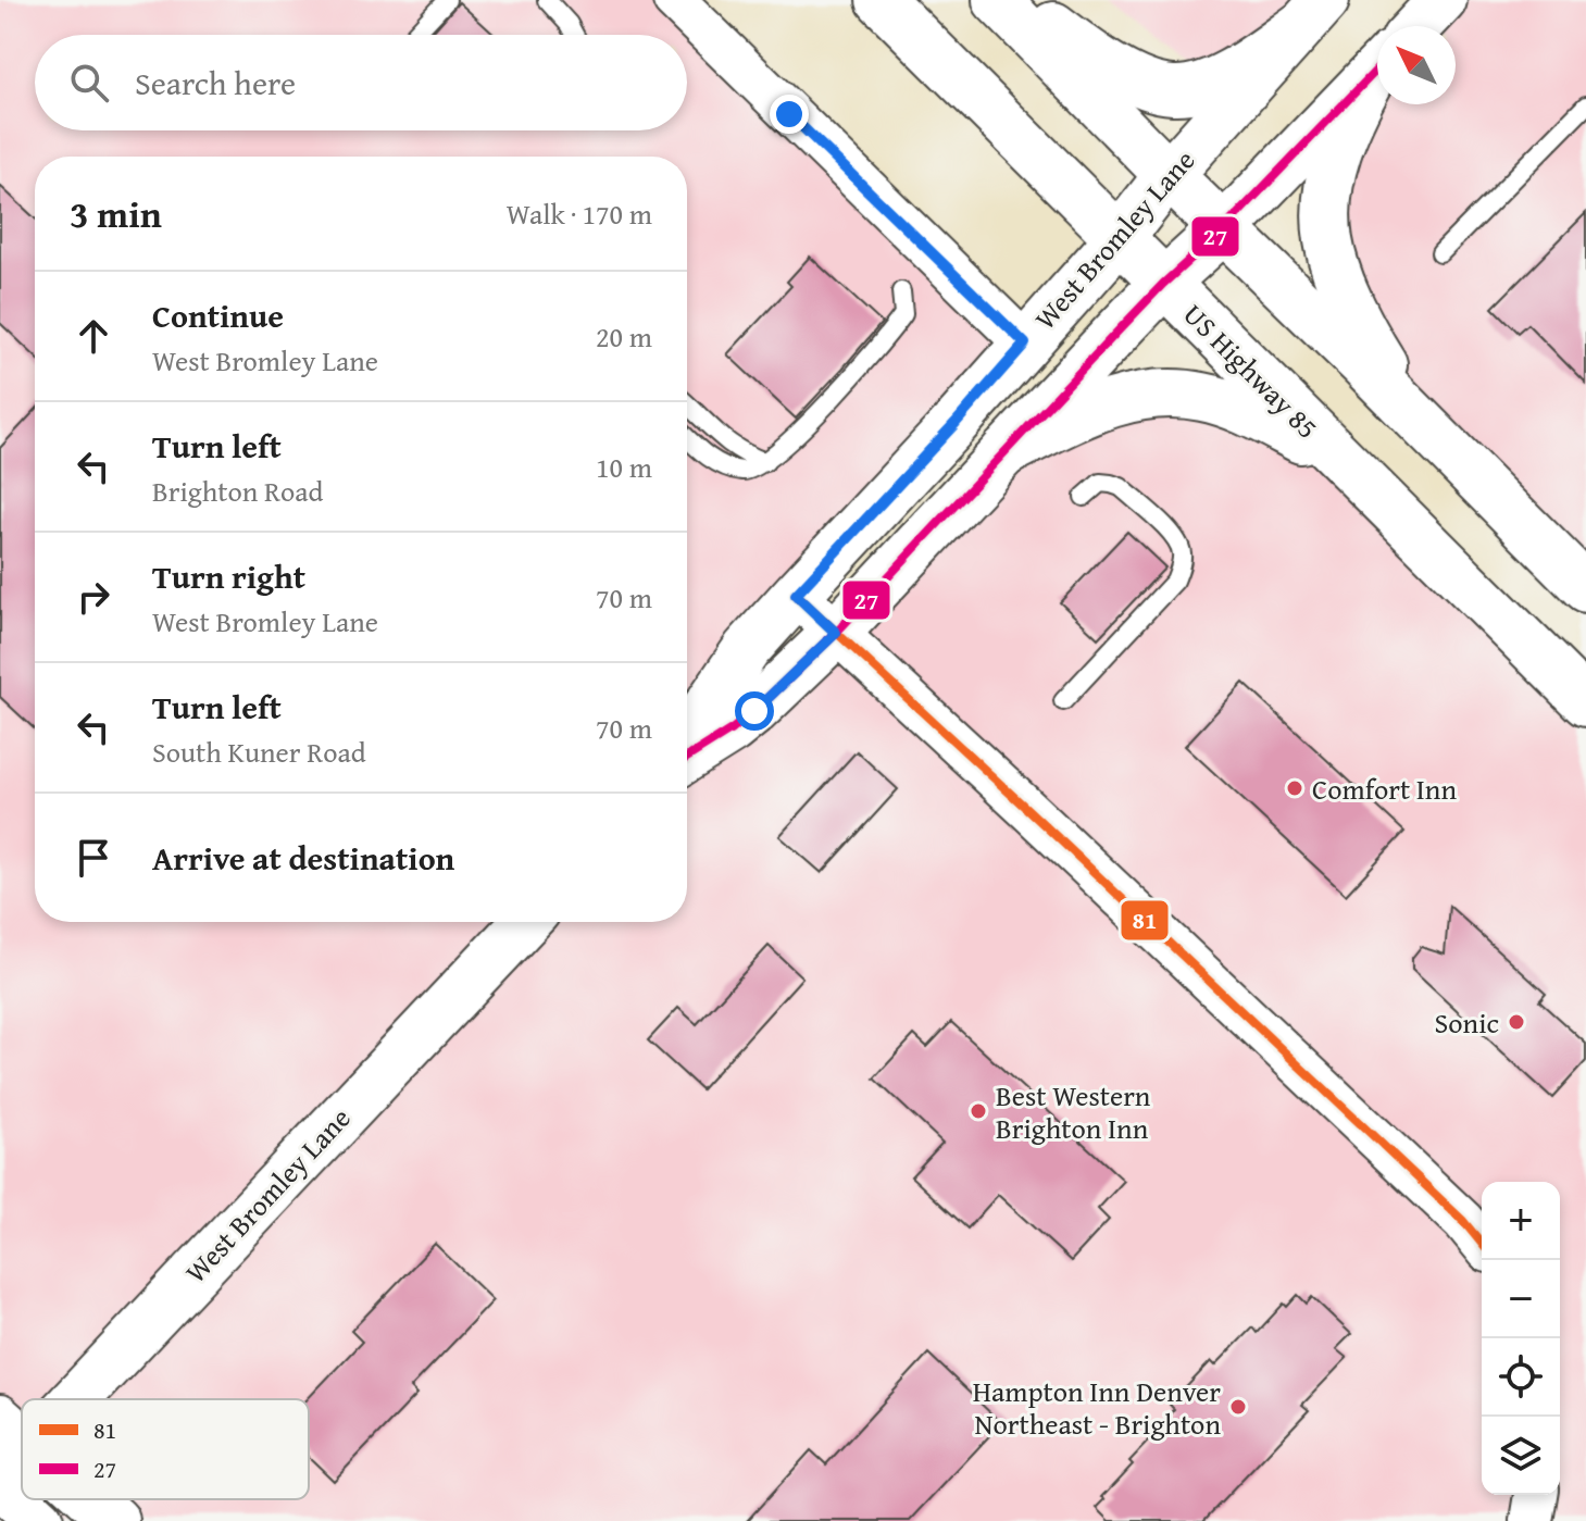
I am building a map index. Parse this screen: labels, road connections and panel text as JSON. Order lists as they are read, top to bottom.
{
  "streets": {
    "main road": ["West Bromley Lane", "US Highway 85"]
  },
  "crossings": [
    ["West Bromley Lane", "US Highway 85"]
  ],
  "places": [
    "Comfort Inn",
    "Sonic",
    "Best Western Brighton Inn",
    "Hampton Inn Denver Northeast - Brighton"
  ],
  "lines": ["transit line 27", "transit line 81"],
  "legend": ["81", "27"],
  "north": "top left",
  "page": {
    "search": "Search here",
    "heading": ["3 min", "Walk · 170 m"],
    "list": [
      ["Continue", "West Bromley Lane", "20 m"],
      ["Turn left", "Brighton Road", "10 m"],
      ["Turn right", "West Bromley Lane", "70 m"],
      ["Turn left", "South Kuner Road", "70 m"],
      "Arrive at destination"
    ],
    "map_buttons": ["+", "−"]
  }
}
